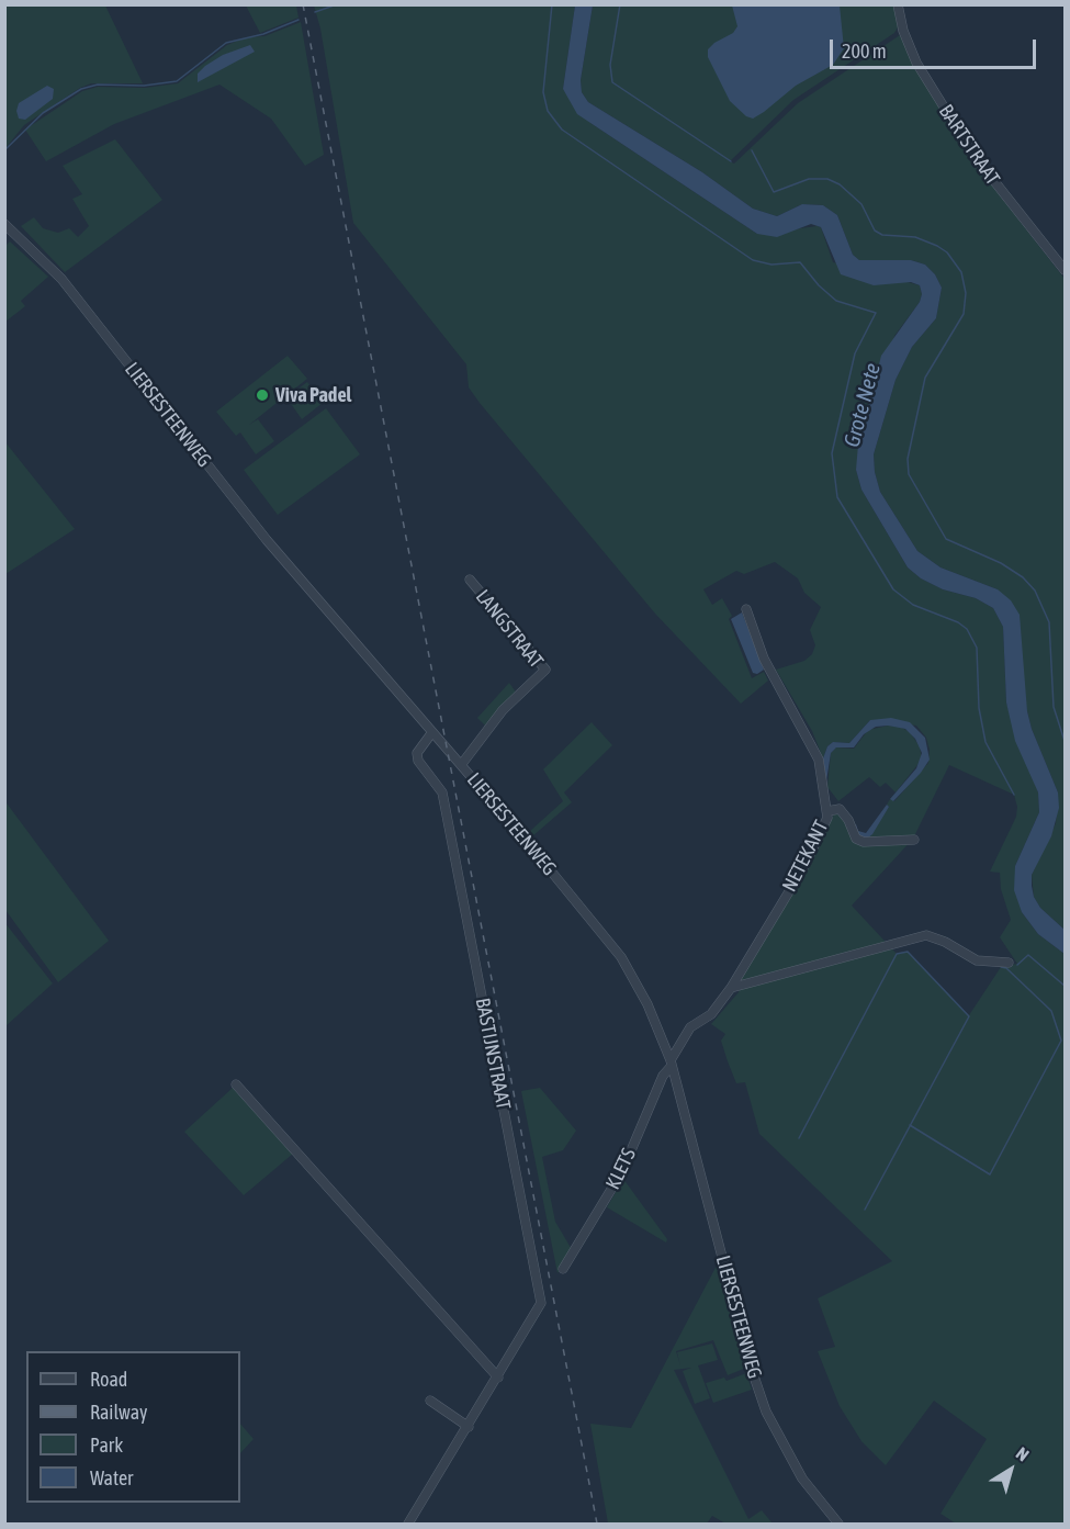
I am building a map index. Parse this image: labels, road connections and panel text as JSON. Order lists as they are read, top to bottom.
{
  "streets": {
    "street": [
      "BARTSTRAAT",
      "LIERSESTEENWEG",
      "LANGSTRAAT",
      "NETEKANT",
      "BASTIJNSTRAAT",
      "KLETS"
    ]
  },
  "crossings": [
    ["LIERSESTEENWEG", "LANGSTRAAT"],
    ["LIERSESTEENWEG", "NETEKANT"],
    ["LIERSESTEENWEG", "BASTIJNSTRAAT"],
    ["LIERSESTEENWEG", "KLETS"],
    ["NETEKANT", "KLETS"]
  ],
  "water": ["Grote Nete"],
  "places": ["Viva Padel"],
  "legend": [
    "Road",
    "Railway",
    "Park",
    "Water"
  ],
  "scale_bar": "200 m",
  "north": "top right"
}
